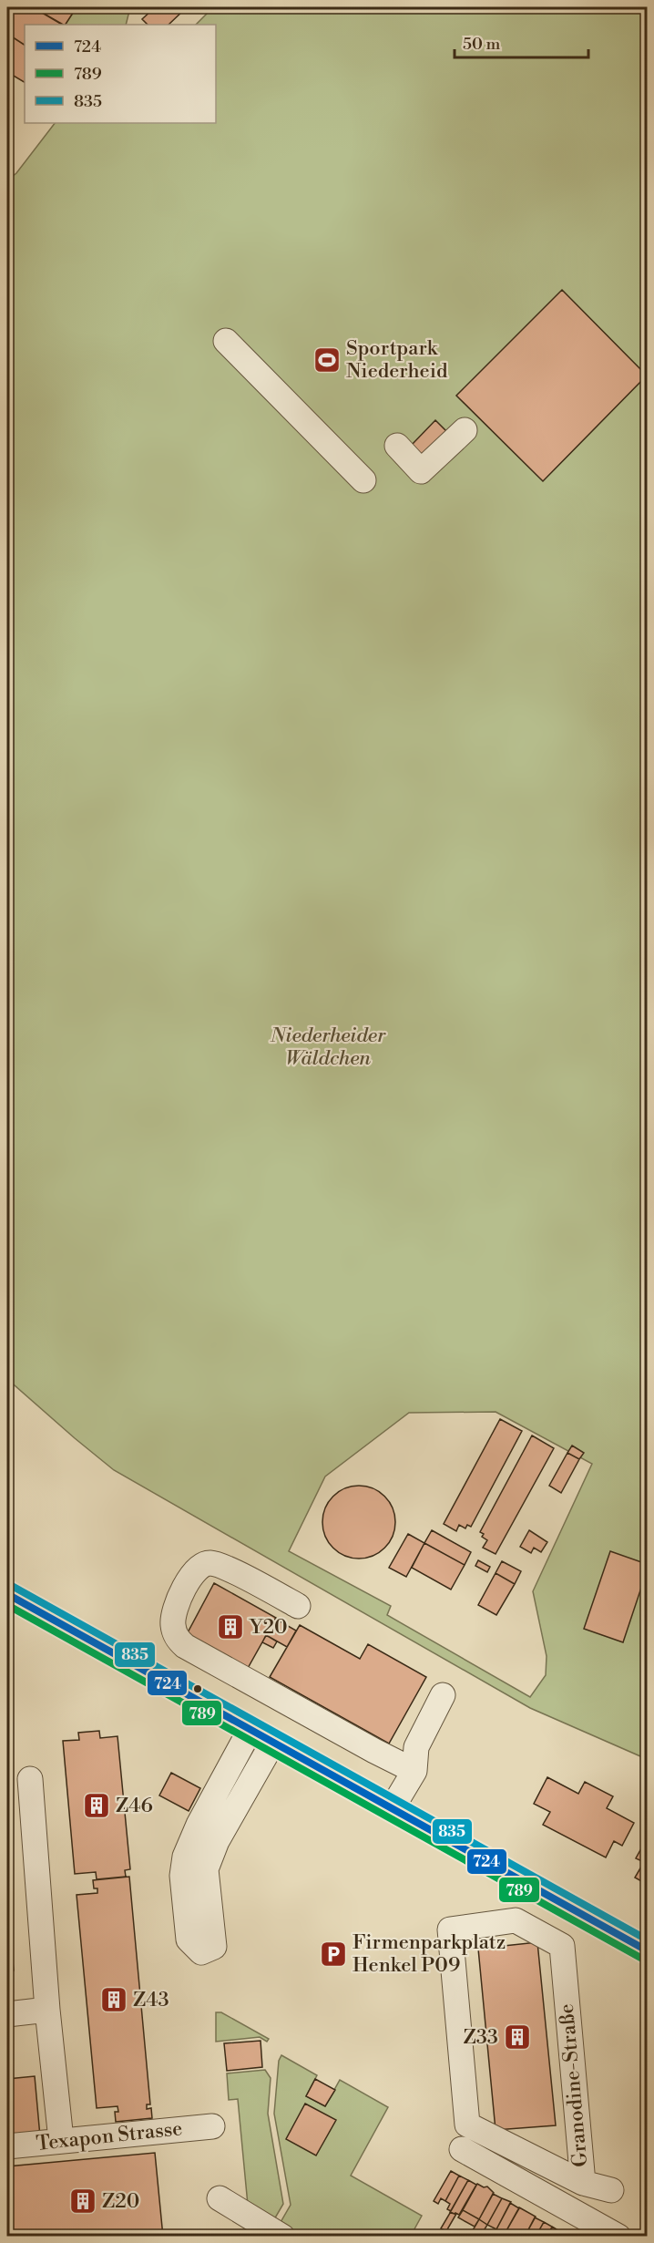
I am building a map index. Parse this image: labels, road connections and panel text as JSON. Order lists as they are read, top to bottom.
{
  "streets": {
    "street": ["Granodine-Straße", "Texapon Strasse"]
  },
  "parks": ["Niederheider Wäldchen"],
  "places": {
    "sports": ["Sportpark Niederheid"],
    "building": [
      "Y20",
      "Z46",
      "Z43",
      "Z33",
      "Z20"
    ],
    "parking": ["Firmenparkplatz Henkel P09"]
  },
  "lines": ["transit line 835", "transit line 724", "transit line 789"],
  "legend": ["724", "789", "835"],
  "scale_bar": "50 m"
}
